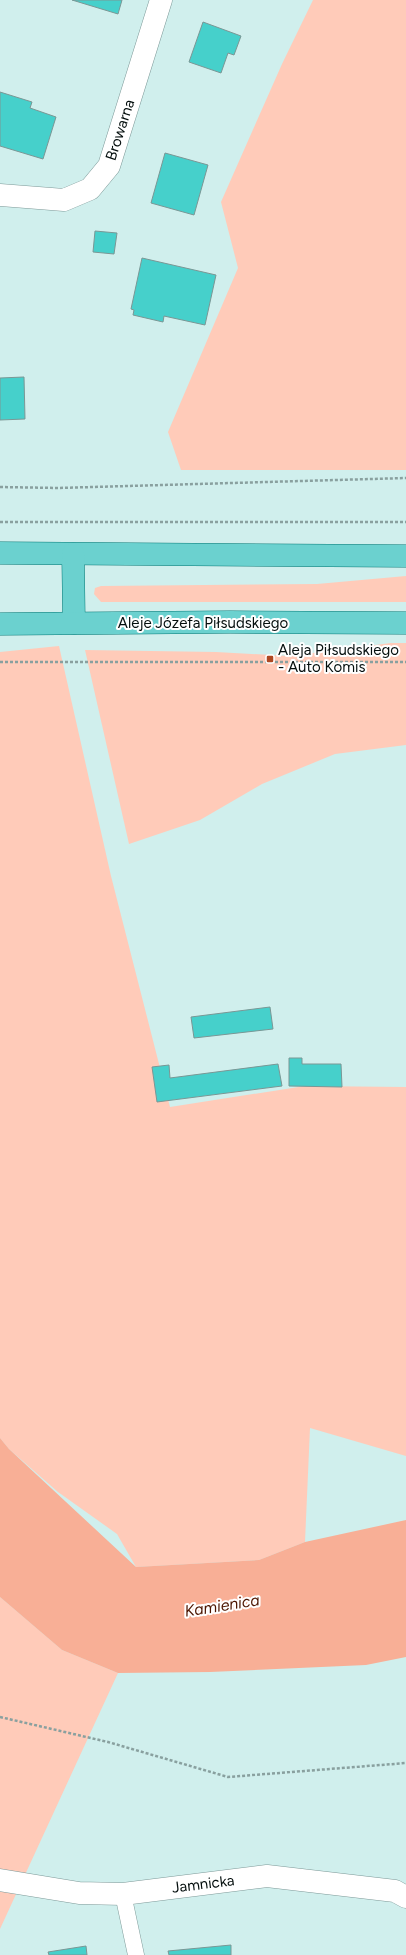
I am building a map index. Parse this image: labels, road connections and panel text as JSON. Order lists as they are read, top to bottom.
{
  "streets": {
    "main road": ["Aleje Józefa Piłsudskiego"],
    "street": ["Browarna", "Jamnicka"]
  },
  "water": ["Kamienica"],
  "places": {
    "transit": ["Aleja Piłsudskiego - Auto Komis"]
  }
}
